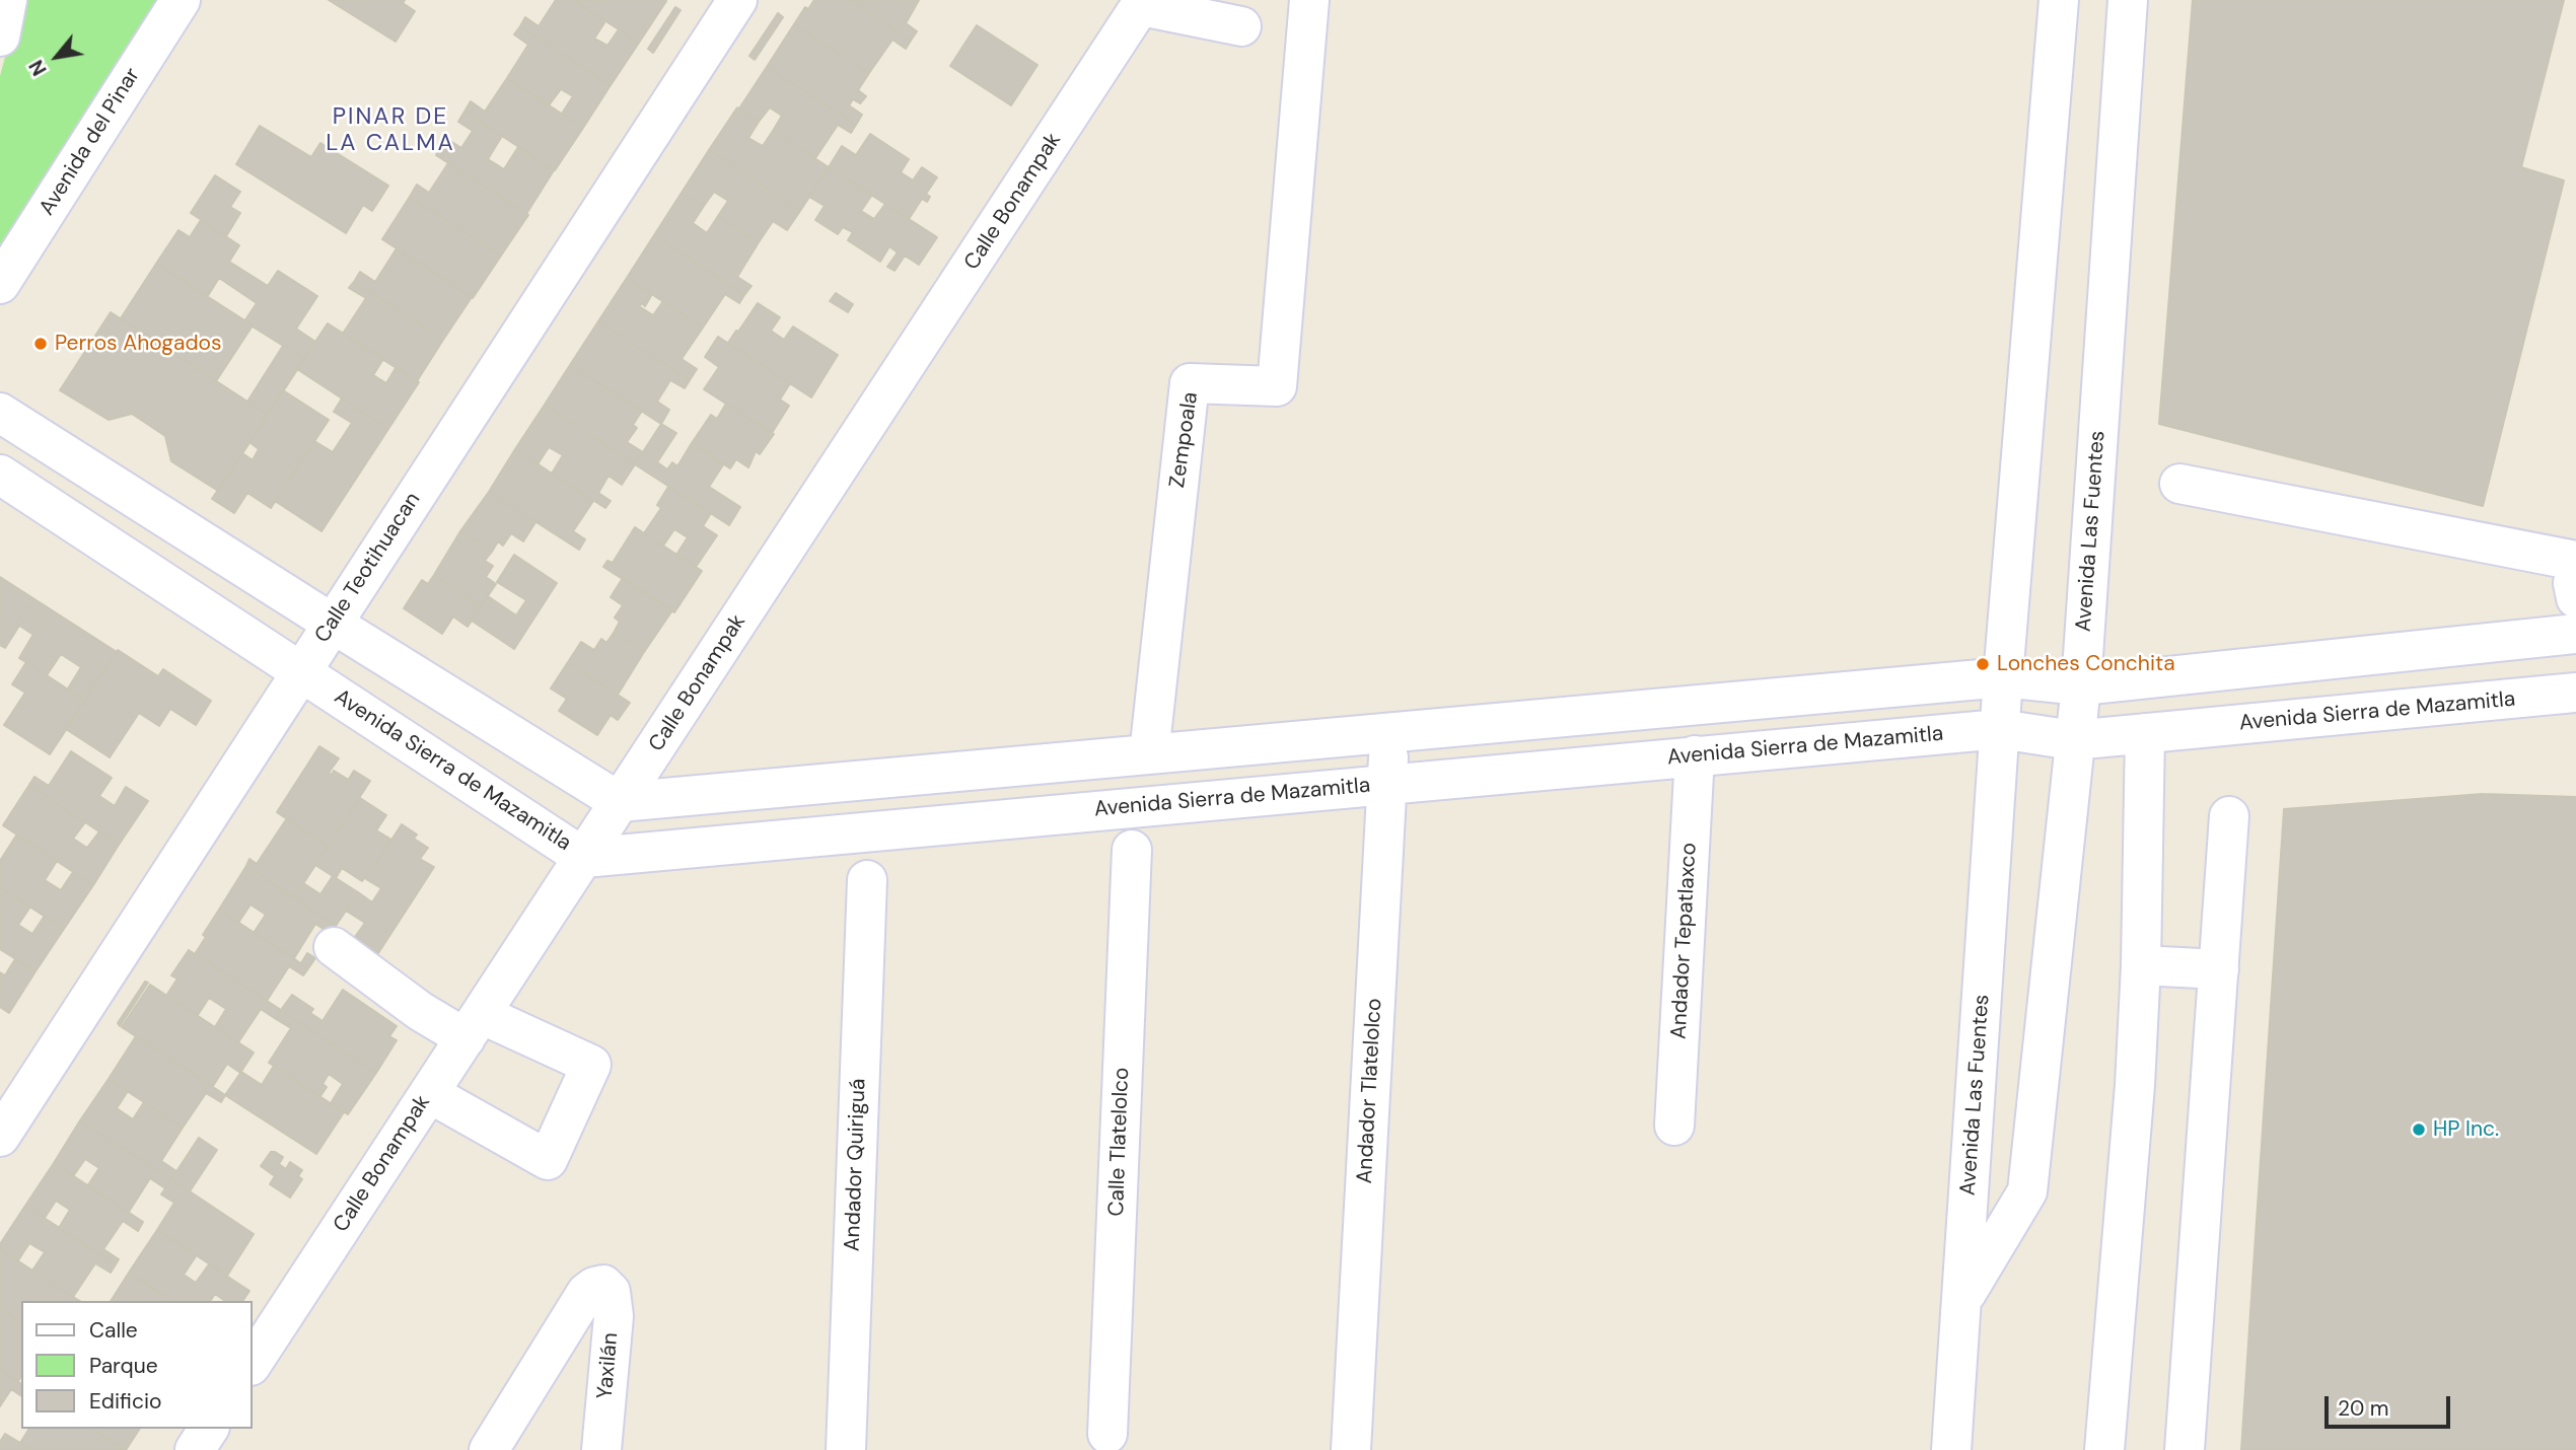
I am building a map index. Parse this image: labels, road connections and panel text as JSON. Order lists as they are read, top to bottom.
{
  "streets": {
    "street": [
      "Avenida del Pinar",
      "Calle Bonampak",
      "Zempoala",
      "Avenida Las Fuentes",
      "Calle Teotihuacan",
      "Avenida Sierra de Mazamitla",
      "Andador Tepatlaxco",
      "Andador Tlatelolco",
      "Calle Tlatelolco",
      "Andador Quiriguá",
      "Yaxilán"
    ]
  },
  "crossings": [
    ["Calle Bonampak", "Avenida Sierra de Mazamitla"],
    ["Avenida Las Fuentes", "Avenida Sierra de Mazamitla"],
    ["Calle Teotihuacan", "Avenida Sierra de Mazamitla"],
    ["Avenida Sierra de Mazamitla", "Andador Tepatlaxco"],
    ["Avenida Sierra de Mazamitla", "Andador Tlatelolco"]
  ],
  "districts": ["PINAR DE LA CALMA"],
  "places": ["Perros Ahogados", "Lonches Conchita", "HP Inc."],
  "legend": ["Calle", "Parque", "Edificio"],
  "scale_bar": "20 m",
  "north": "bottom left"
}
